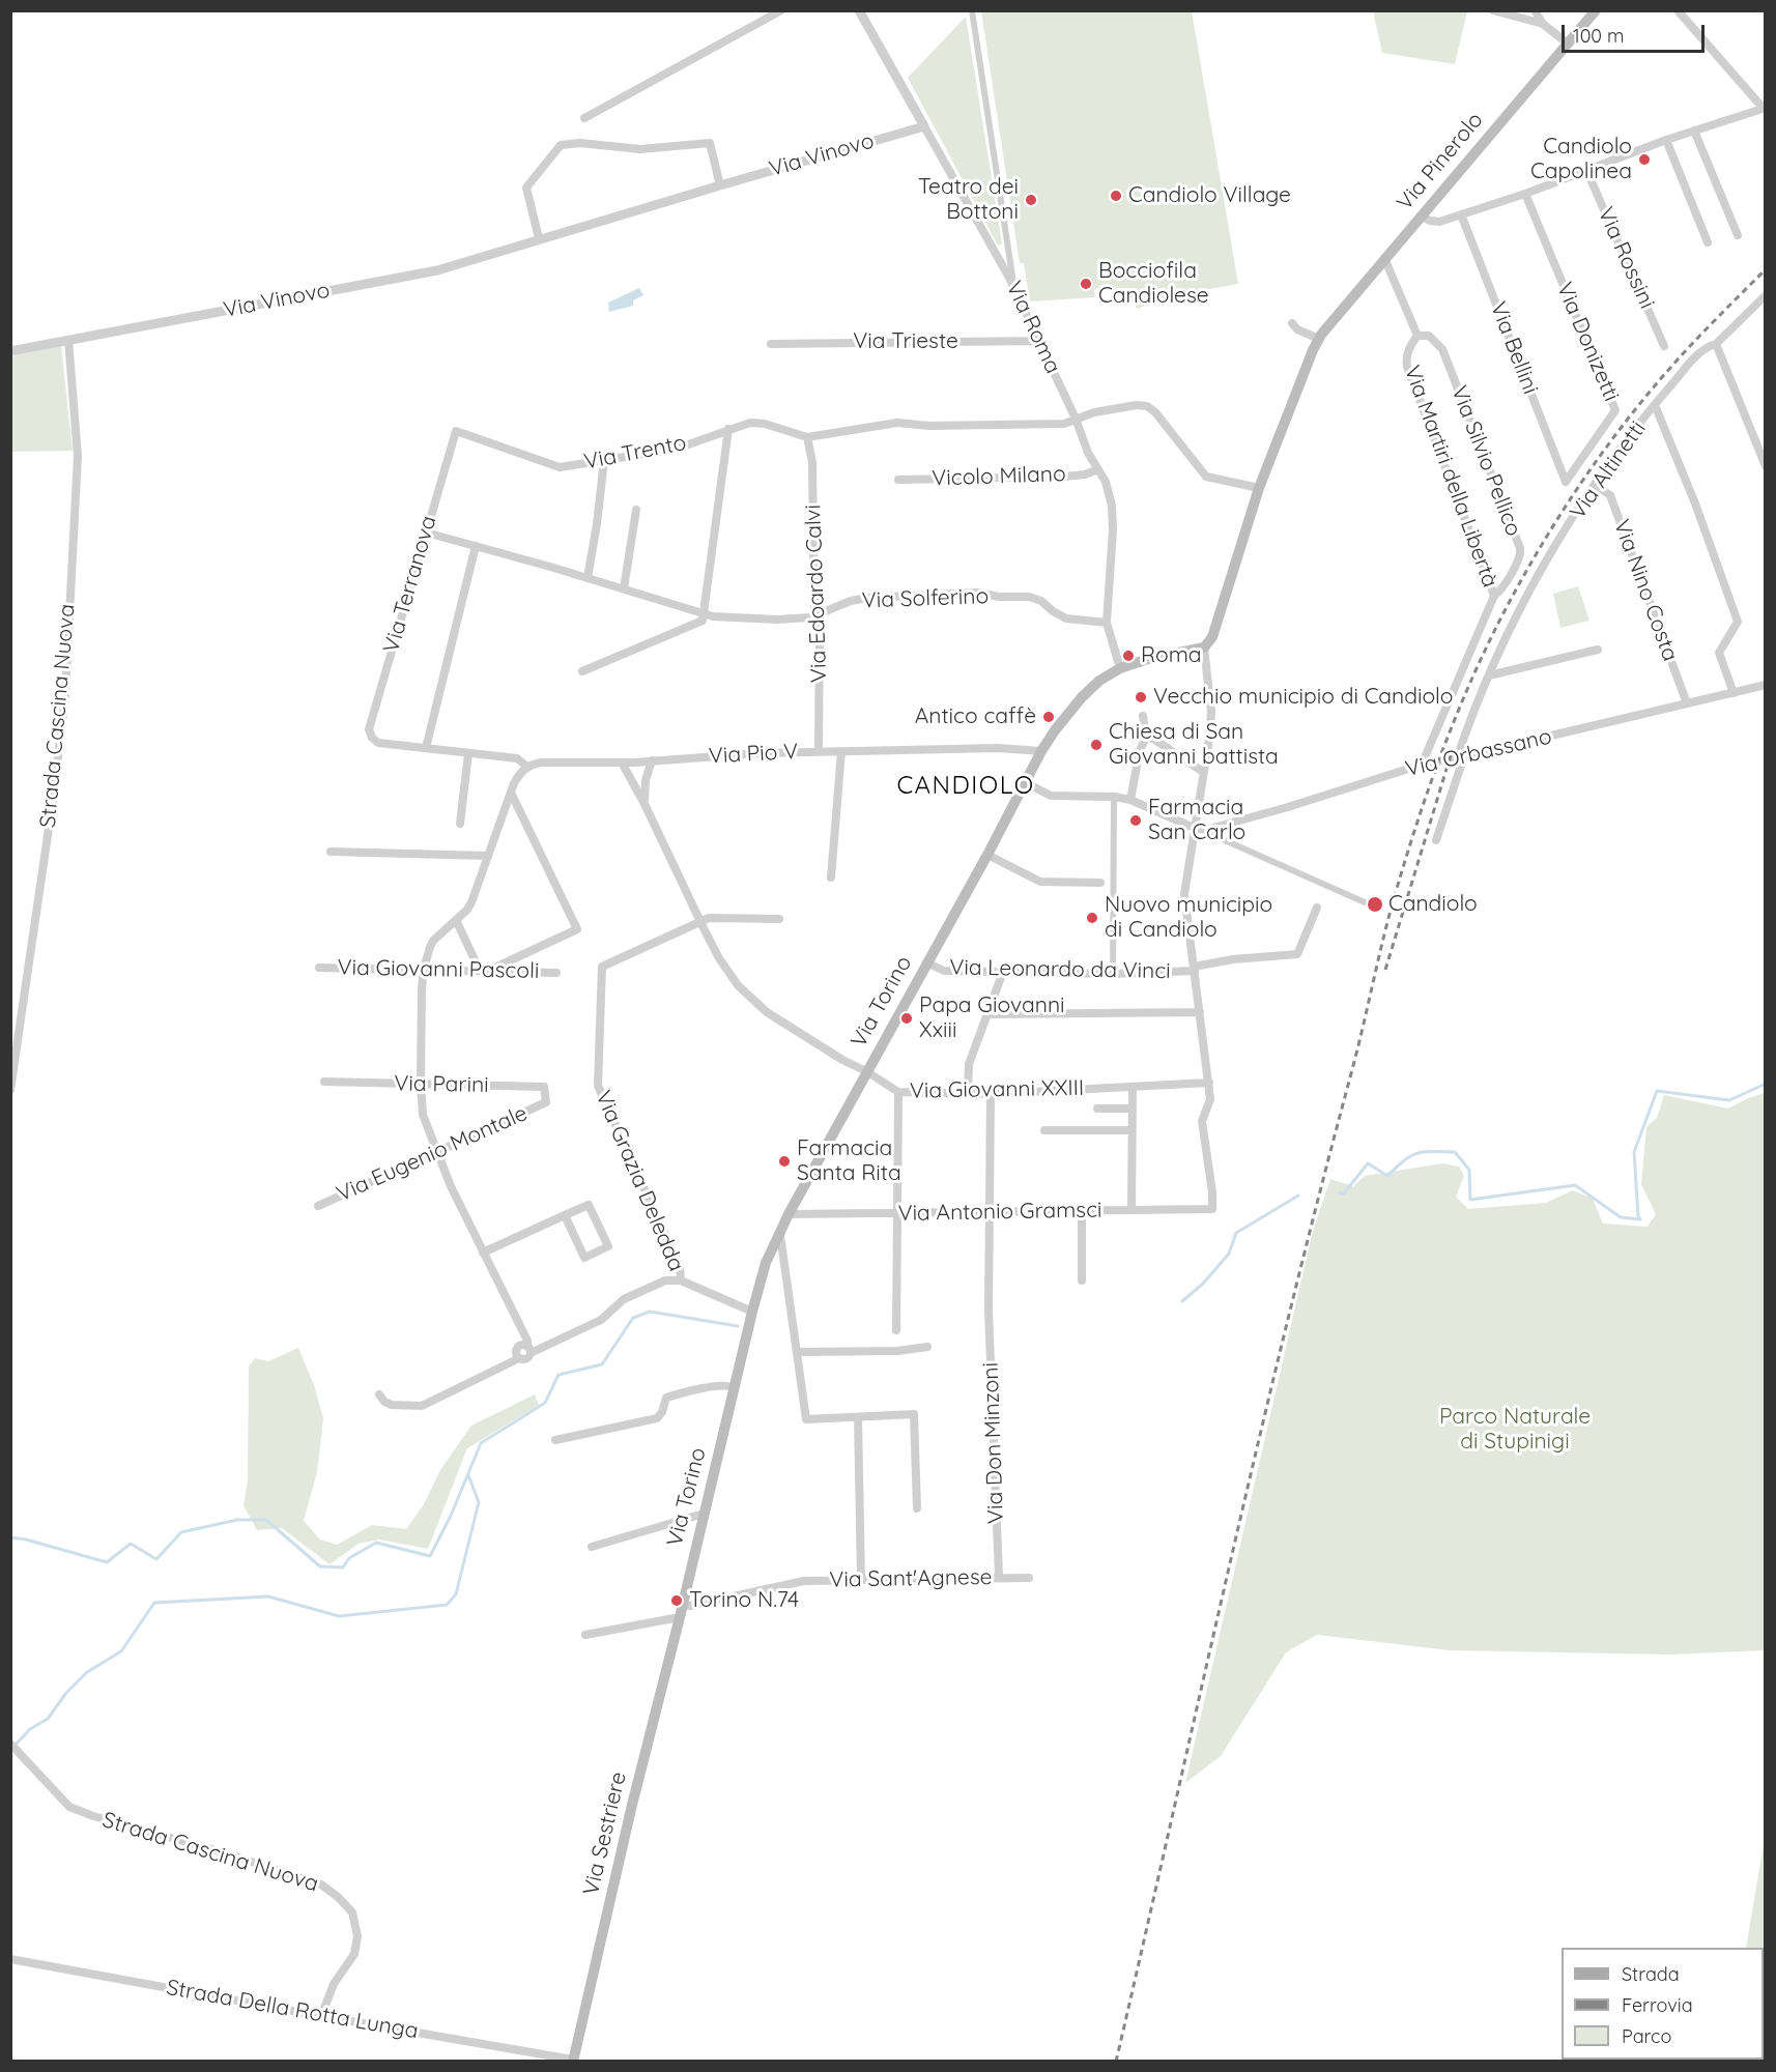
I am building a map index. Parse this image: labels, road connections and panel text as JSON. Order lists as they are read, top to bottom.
{
  "streets": {
    "main road": ["Via Pinerolo", "Via Torino", "Via Sestriere"],
    "street": [
      "Via Vinovo",
      "Via Rossini",
      "Via Roma",
      "Via Trieste",
      "Via Donizetti",
      "Via Bellini",
      "Via Trento",
      "Via Silvio Pellico",
      "Via Altinetti",
      "Vicolo Milano",
      "Via Martiri della Libertà",
      "Via Terranova",
      "Via Nino Costa",
      "Via Edoardo Calvi",
      "Via Solferino",
      "Strada Cascina Nuova",
      "Via Orbassano",
      "Via Pio V",
      "Via Giovanni Pascoli",
      "Via Leonardo da Vinci",
      "Via Parini",
      "Via Giovanni XXIII",
      "Via Eugenio Montale",
      "Via Grazia Deledda",
      "Via Antonio Gramsci",
      "Via Don Minzoni",
      "Via Sant'Agnese",
      "Strada Della Rotta Lunga"
    ]
  },
  "crossings": [
    ["Via Vinovo", "Via Roma"],
    ["Via Vinovo", "Strada Cascina Nuova"],
    ["Via Pinerolo", "Via Trento"],
    ["Via Pinerolo", "Via Martiri della Libertà"],
    ["Via Roma", "Via Trieste"],
    ["Via Roma", "Via Trento"],
    ["Via Roma", "Vicolo Milano"],
    ["Via Roma", "Via Solferino"],
    ["Via Roma", "Via Torino"],
    ["Via Donizetti", "Via Bellini"],
    ["Via Trento", "Via Terranova"],
    ["Via Trento", "Via Edoardo Calvi"],
    ["Via Silvio Pellico", "Via Martiri della Libertà"],
    ["Via Altinetti", "Via Nino Costa"],
    ["Via Altinetti", "Via Orbassano"],
    ["Via Martiri della Libertà", "Via Orbassano"],
    ["Via Terranova", "Via Solferino"],
    ["Via Terranova", "Via Pio V"],
    ["Via Nino Costa", "Via Orbassano"],
    ["Via Edoardo Calvi", "Via Solferino"],
    ["Via Edoardo Calvi", "Via Pio V"],
    ["Strada Cascina Nuova", "Strada Della Rotta Lunga"],
    ["Via Orbassano", "Via Torino"],
    ["Via Pio V", "Via Torino"],
    ["Via Pio V", "Via Giovanni XXIII"],
    ["Via Leonardo da Vinci", "Via Torino"],
    ["Via Torino", "Via Giovanni XXIII"],
    ["Via Torino", "Via Grazia Deledda"],
    ["Via Torino", "Via Antonio Gramsci"],
    ["Via Torino", "Via Sant'Agnese"],
    ["Via Torino", "Via Sestriere"],
    ["Via Parini", "Via Eugenio Montale"],
    ["Via Giovanni XXIII", "Via Grazia Deledda"],
    ["Via Giovanni XXIII", "Via Antonio Gramsci"],
    ["Via Giovanni XXIII", "Via Don Minzoni"],
    ["Via Antonio Gramsci", "Via Don Minzoni"],
    ["Via Don Minzoni", "Via Sant'Agnese"],
    ["Via Sestriere", "Strada Della Rotta Lunga"]
  ],
  "districts": ["CANDIOLO"],
  "parks": ["Parco Naturale di Stupinigi"],
  "places": [
    "Candiolo Capolinea",
    "Candiolo Village",
    "Teatro dei Bottoni",
    "Bocciofila Candiolese",
    "Roma",
    "Vecchio municipio di Candiolo",
    "Antico caffè",
    "Chiesa di San Giovanni battista",
    "Farmacia San Carlo",
    "Candiolo",
    "Nuovo municipio di Candiolo",
    "Papa Giovanni Xxiii",
    "Farmacia Santa Rita",
    "Torino N.74"
  ],
  "legend": ["Strada", "Ferrovia", "Parco"],
  "scale_bar": "100 m"
}
